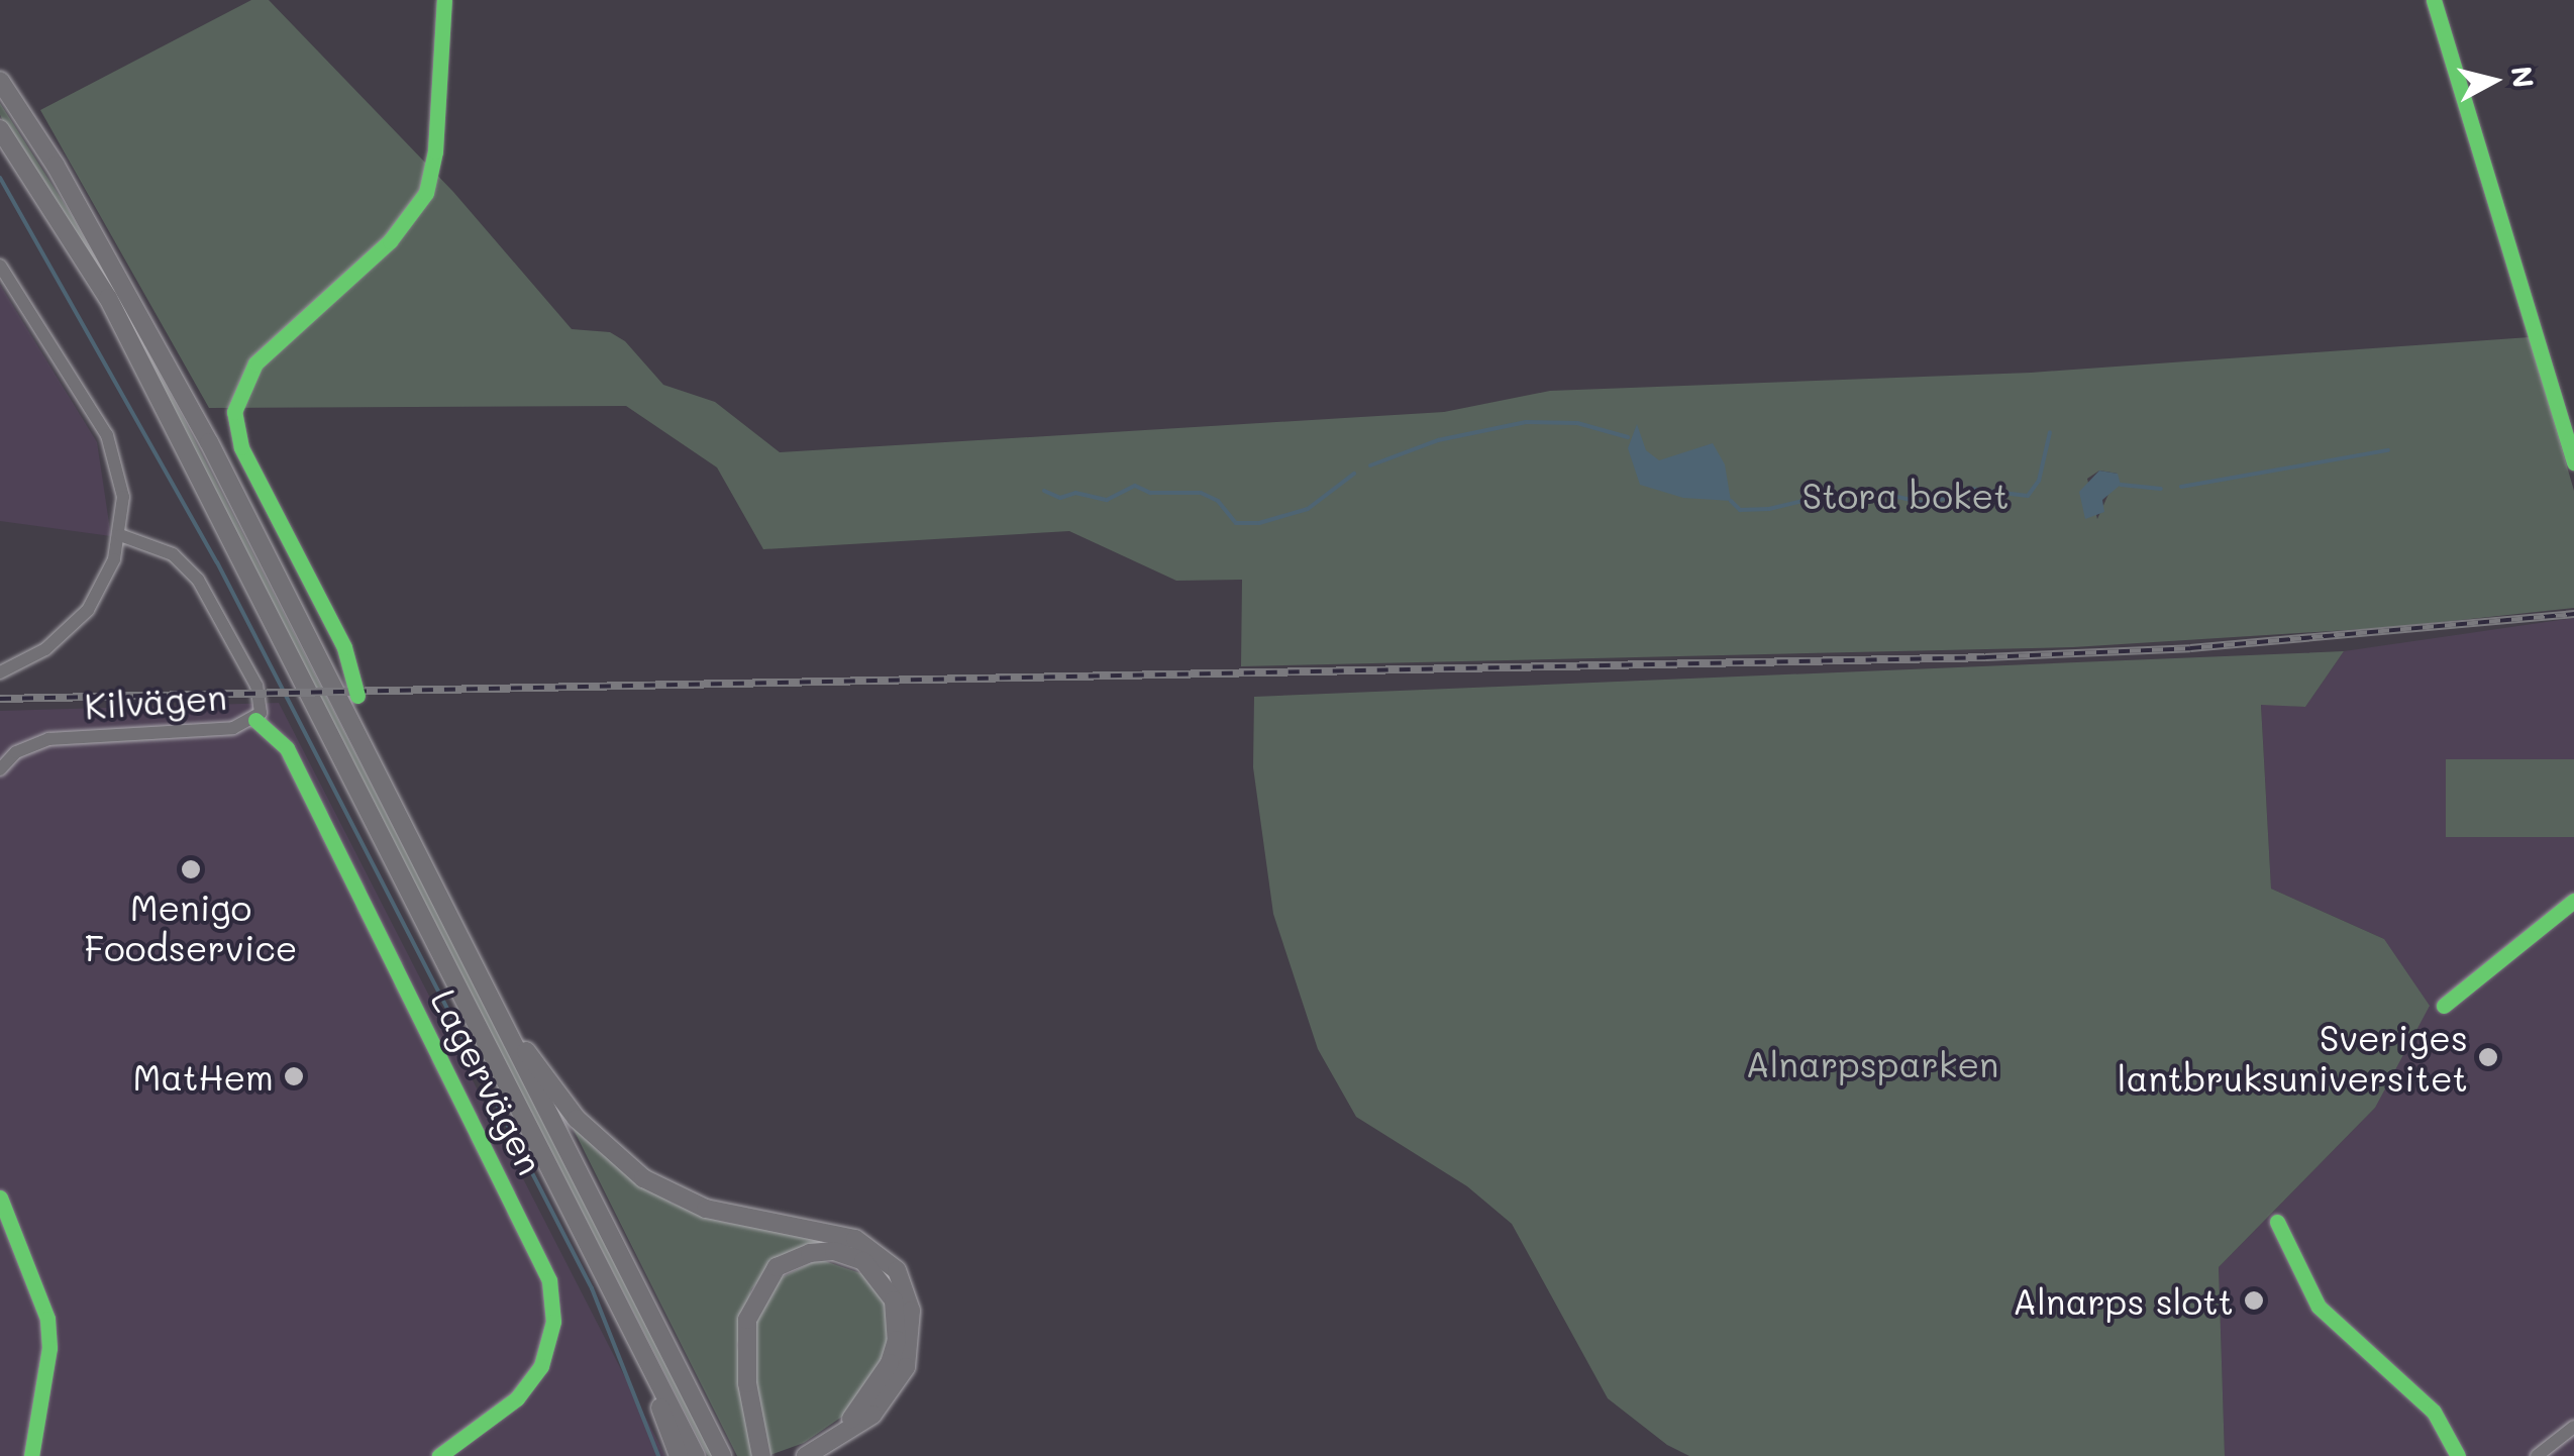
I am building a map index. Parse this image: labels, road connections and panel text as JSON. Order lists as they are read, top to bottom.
{
  "streets": {
    "street": ["Kilvägen", "Lagervägen"]
  },
  "crossings": [
    ["Kilvägen", "Lagervägen"]
  ],
  "parks": ["Stora boket", "Alnarpsparken"],
  "places": [
    "Menigo Foodservice",
    "Sveriges lantbruksuniversitet",
    "MatHem",
    "Alnarps slott"
  ],
  "north": "right"
}
